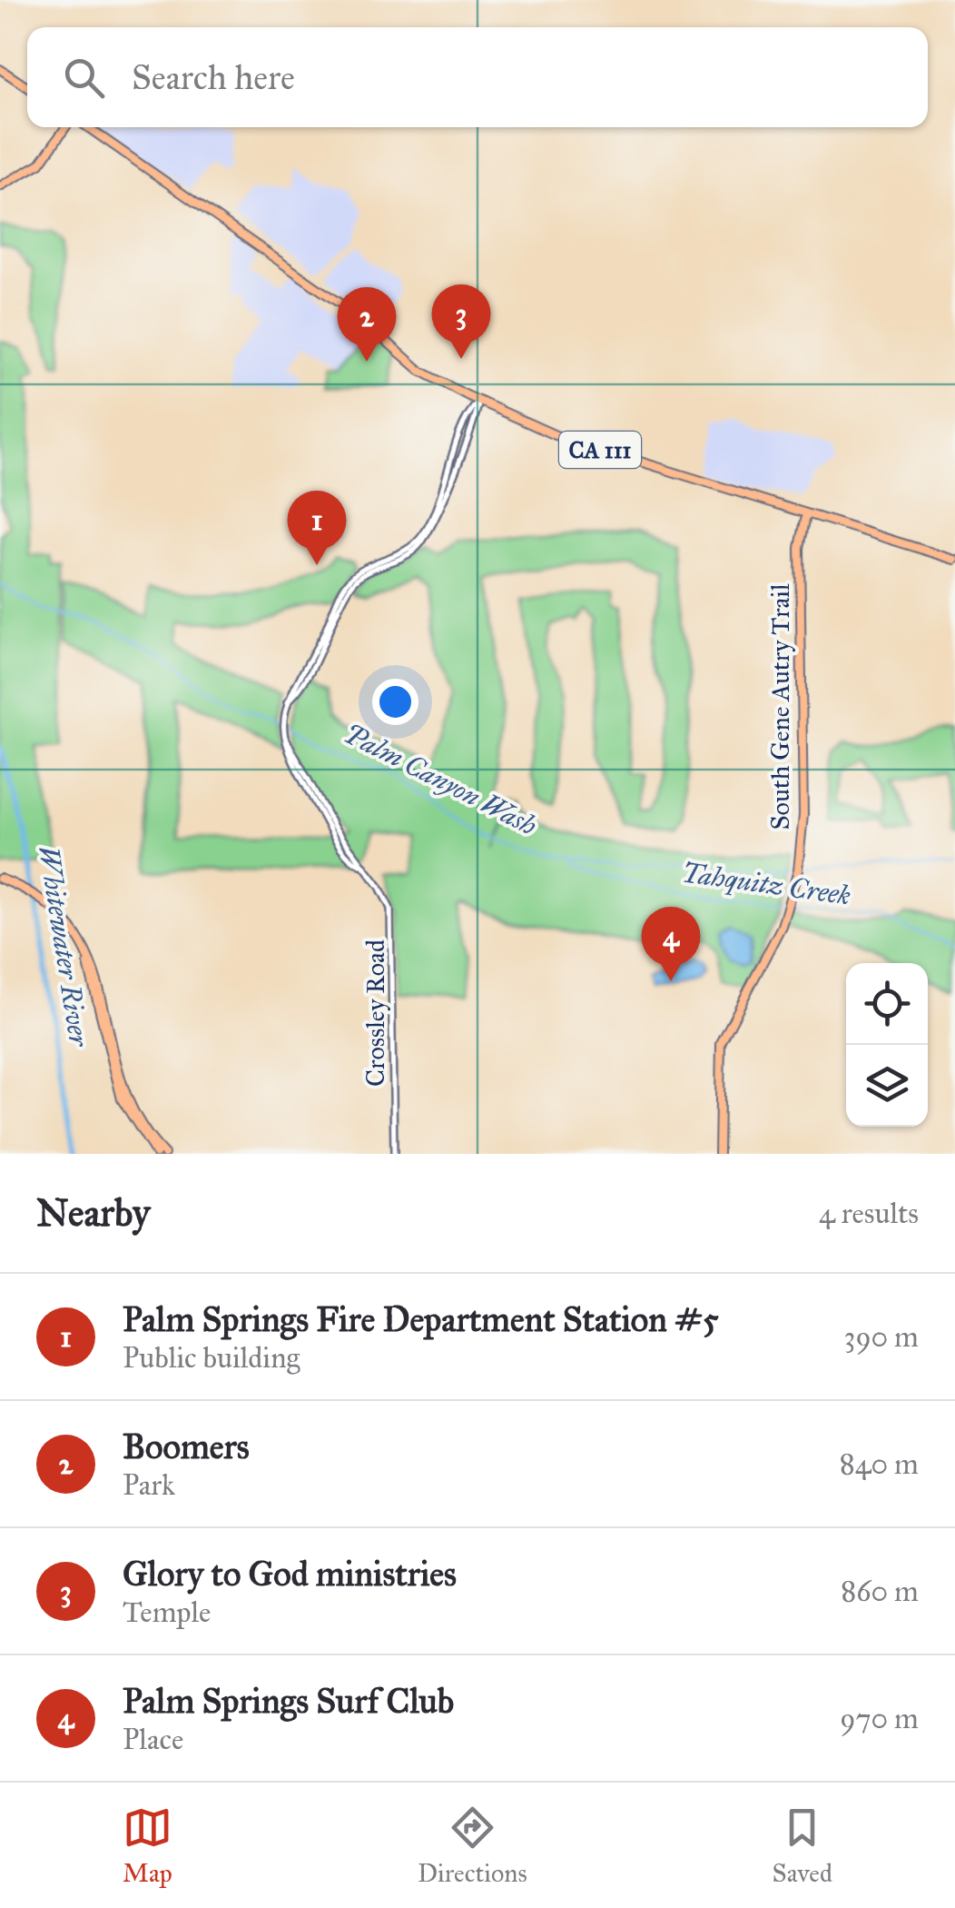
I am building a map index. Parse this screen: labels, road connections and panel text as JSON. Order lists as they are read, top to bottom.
{
  "streets": {
    "main road": ["CA 111", "South Gene Autry Trail"],
    "street": ["Crossley Road"]
  },
  "crossings": [
    ["CA 111", "South Gene Autry Trail"],
    ["CA 111", "Crossley Road"]
  ],
  "water": ["Palm Canyon Wash", "Tahquitz Creek", "Whitewater River"],
  "page": {
    "search": "Search here",
    "pins": [
      "3",
      "2",
      "1",
      "4"
    ],
    "heading": ["Nearby", "4 results"],
    "list": [
      {
        "mark": "1",
        "name": "Palm Springs Fire Department Station #5",
        "note": "Public building",
        "value": "390 m"
      },
      {
        "mark": "2",
        "name": "Boomers",
        "note": "Park",
        "value": "840 m"
      },
      {
        "mark": "3",
        "name": "Glory to God ministries",
        "note": "Temple",
        "value": "860 m"
      },
      {
        "mark": "4",
        "name": "Palm Springs Surf Club",
        "note": "Place",
        "value": "970 m"
      }
    ],
    "nav": ["Map", "Directions", "Saved"]
  }
}
